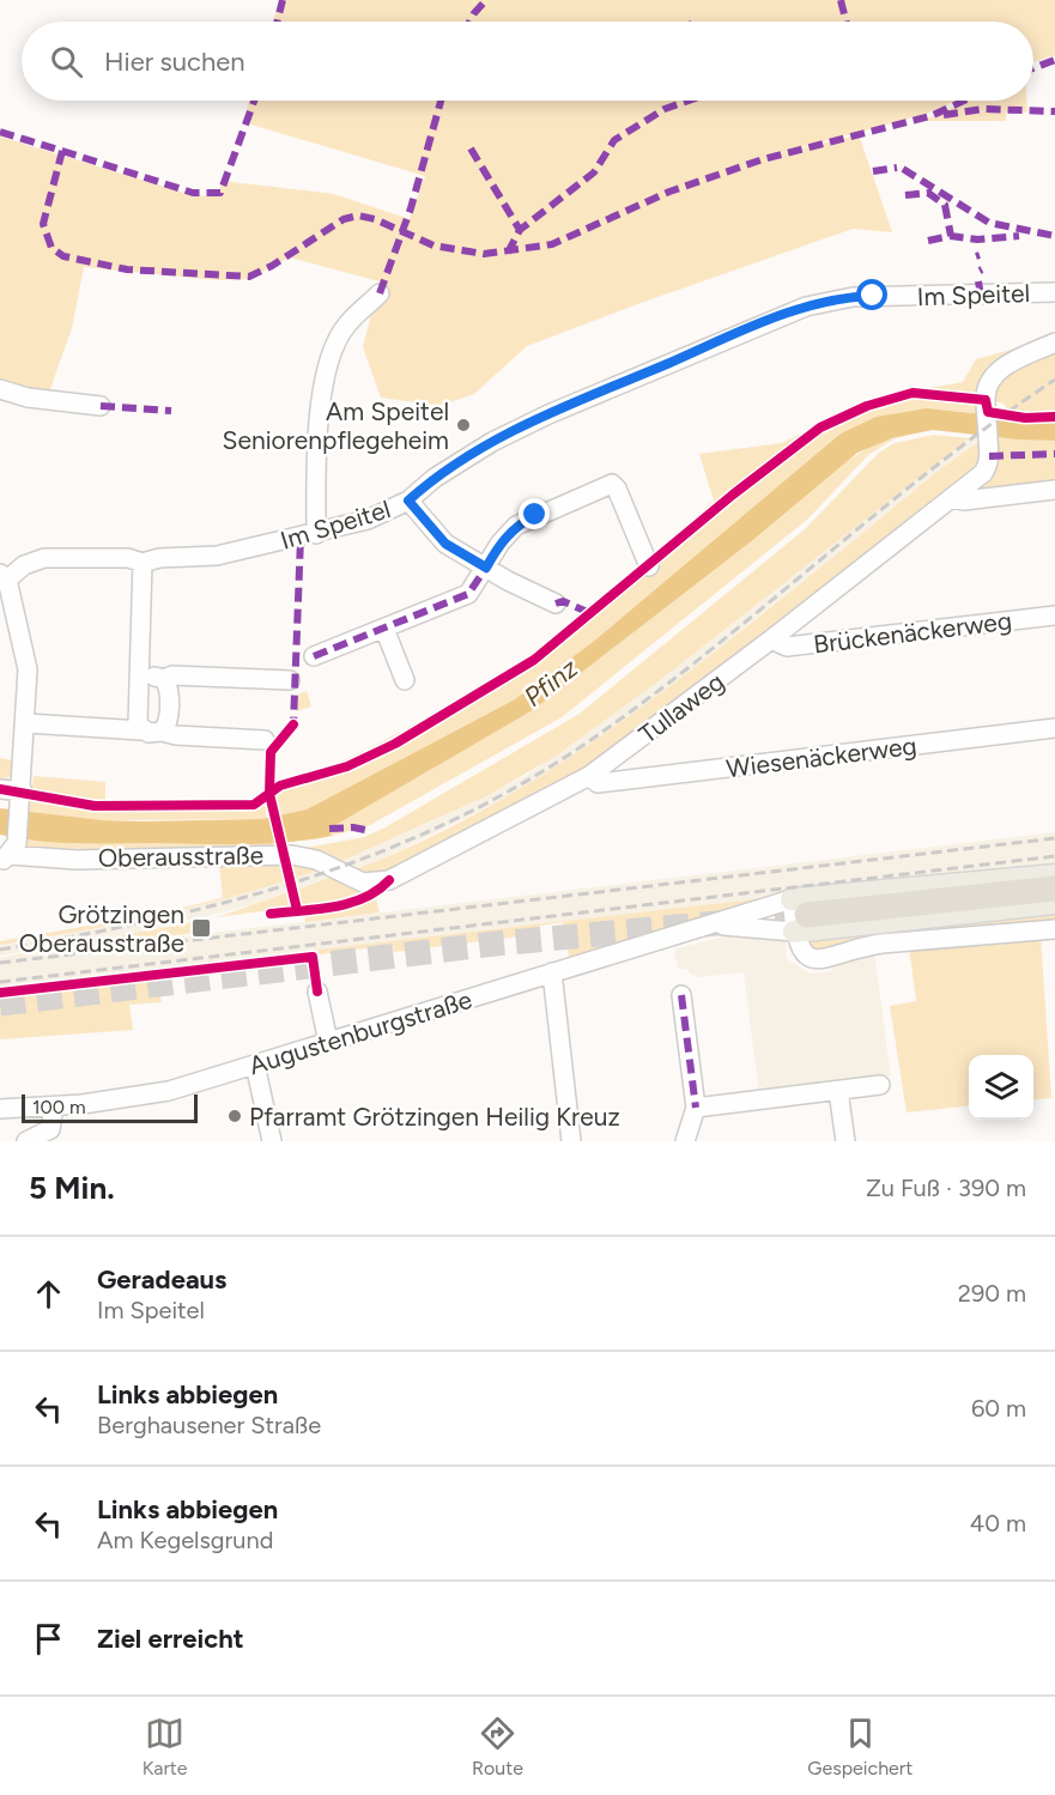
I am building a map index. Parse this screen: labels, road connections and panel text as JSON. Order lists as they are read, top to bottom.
{
  "streets": {
    "street": [
      "Im Speitel",
      "Brückenäckerweg",
      "Tullaweg",
      "Wiesenäckerweg",
      "Oberausstraße",
      "Augustenburgstraße"
    ]
  },
  "crossings": [
    ["Brückenäckerweg", "Tullaweg"],
    ["Tullaweg", "Wiesenäckerweg"],
    ["Tullaweg", "Oberausstraße"]
  ],
  "water": ["Pfinz"],
  "places": {
    "other": ["Am Speitel Seniorenpflegeheim", "Pfarramt Grötzingen Heilig Kreuz"],
    "transit": ["Grötzingen Oberausstraße"]
  },
  "scale_bar": "100 m",
  "page": {
    "search": "Hier suchen",
    "scale": "100 m",
    "heading": ["5 Min.", "Zu Fuß · 390 m"],
    "list": [
      ["Geradeaus", "Im Speitel", "290 m"],
      ["Links abbiegen", "Berghausener Straße", "60 m"],
      ["Links abbiegen", "Am Kegelsgrund", "40 m"],
      "Ziel erreicht"
    ],
    "nav": ["Karte", "Route", "Gespeichert"]
  }
}
